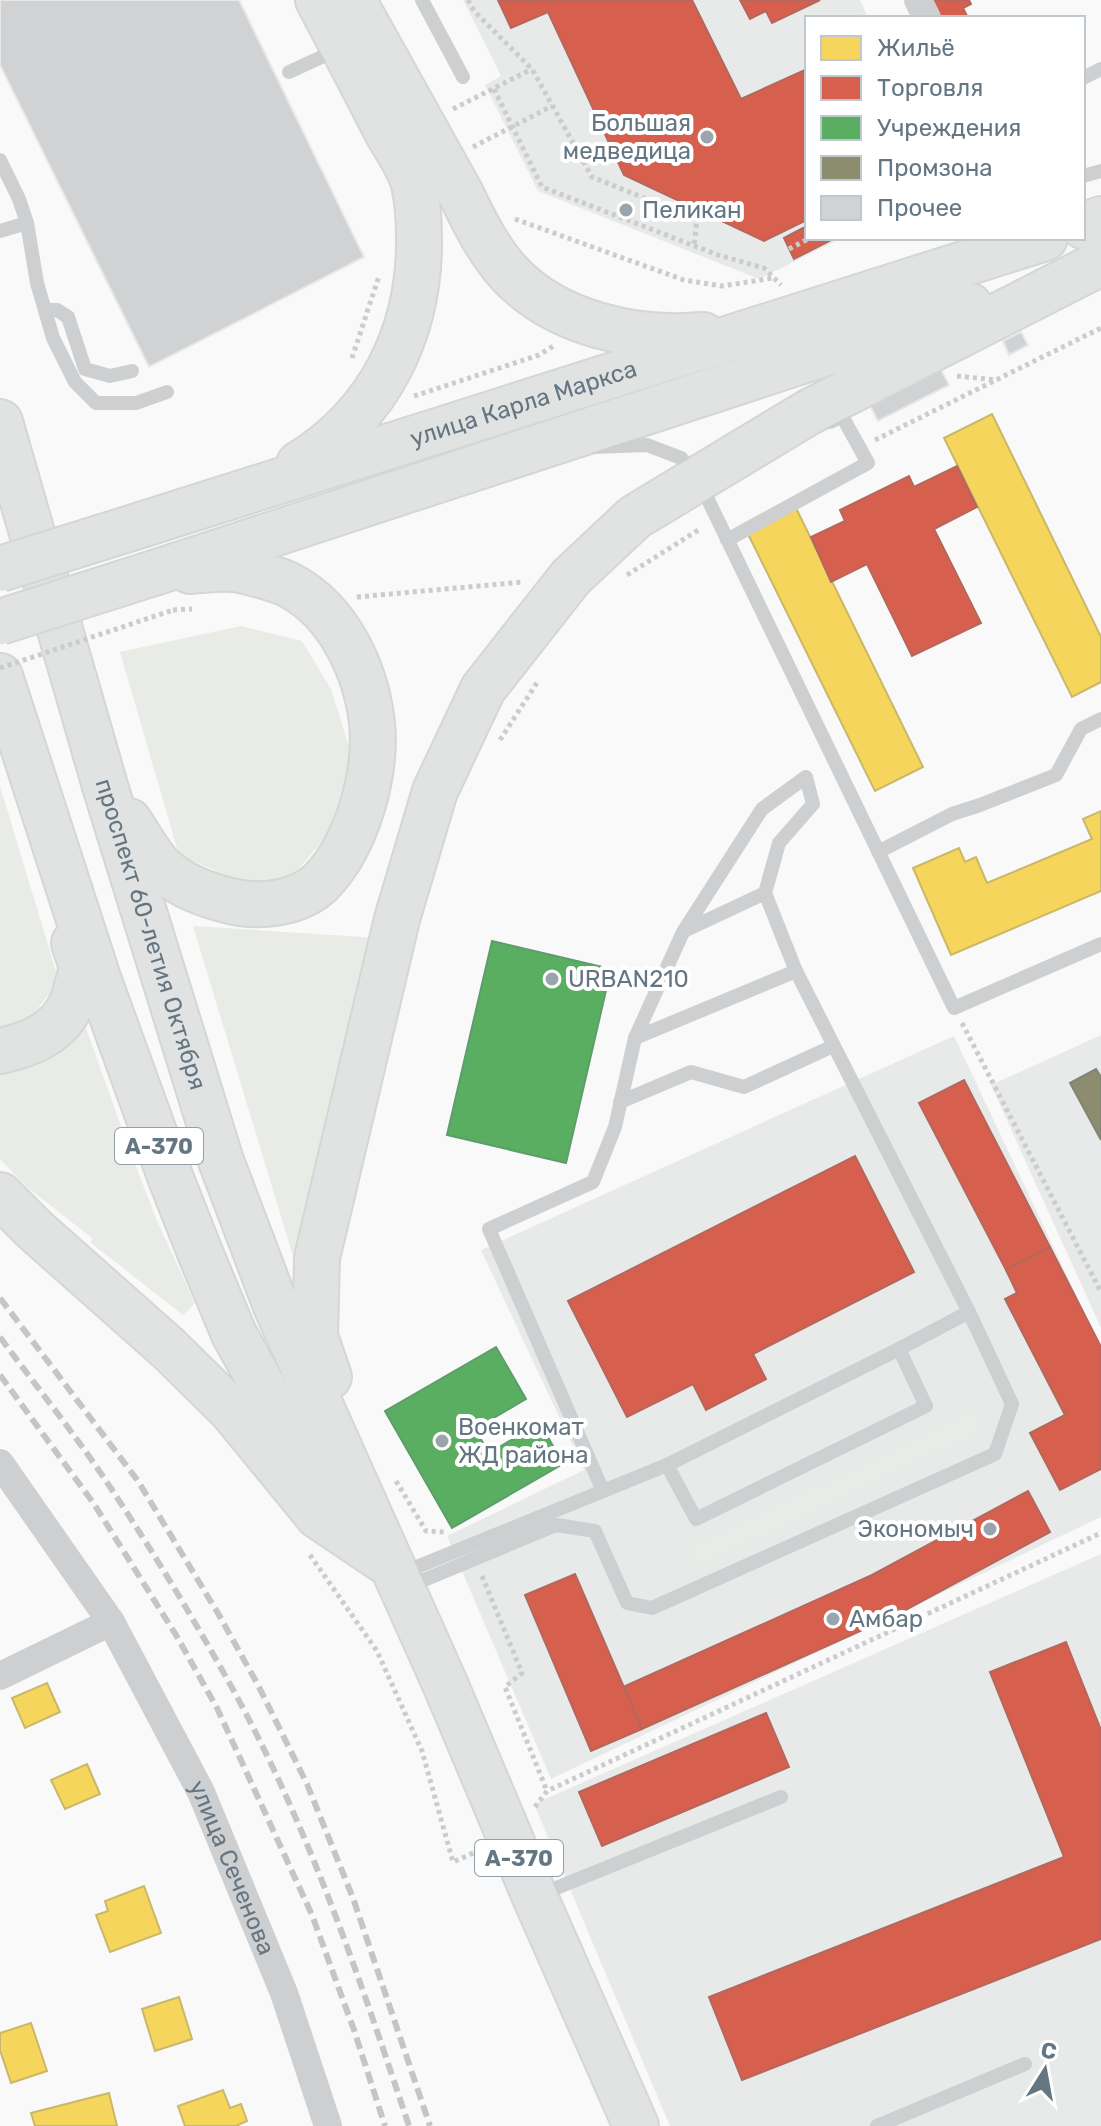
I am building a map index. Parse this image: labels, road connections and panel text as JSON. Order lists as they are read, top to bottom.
{
  "streets": {
    "main road": ["улица Карла Маркса", "проспект 60-летия Октября", "А-370"],
    "street": ["улица Сеченова"]
  },
  "places": [
    "Большая медведица",
    "Пеликан",
    "URBAN210",
    "Военкомат ЖД района",
    "Экономыч",
    "Амбар"
  ],
  "legend": [
    "Жильё",
    "Торговля",
    "Учреждения",
    "Промзона",
    "Прочее"
  ],
  "north": "top"
}
